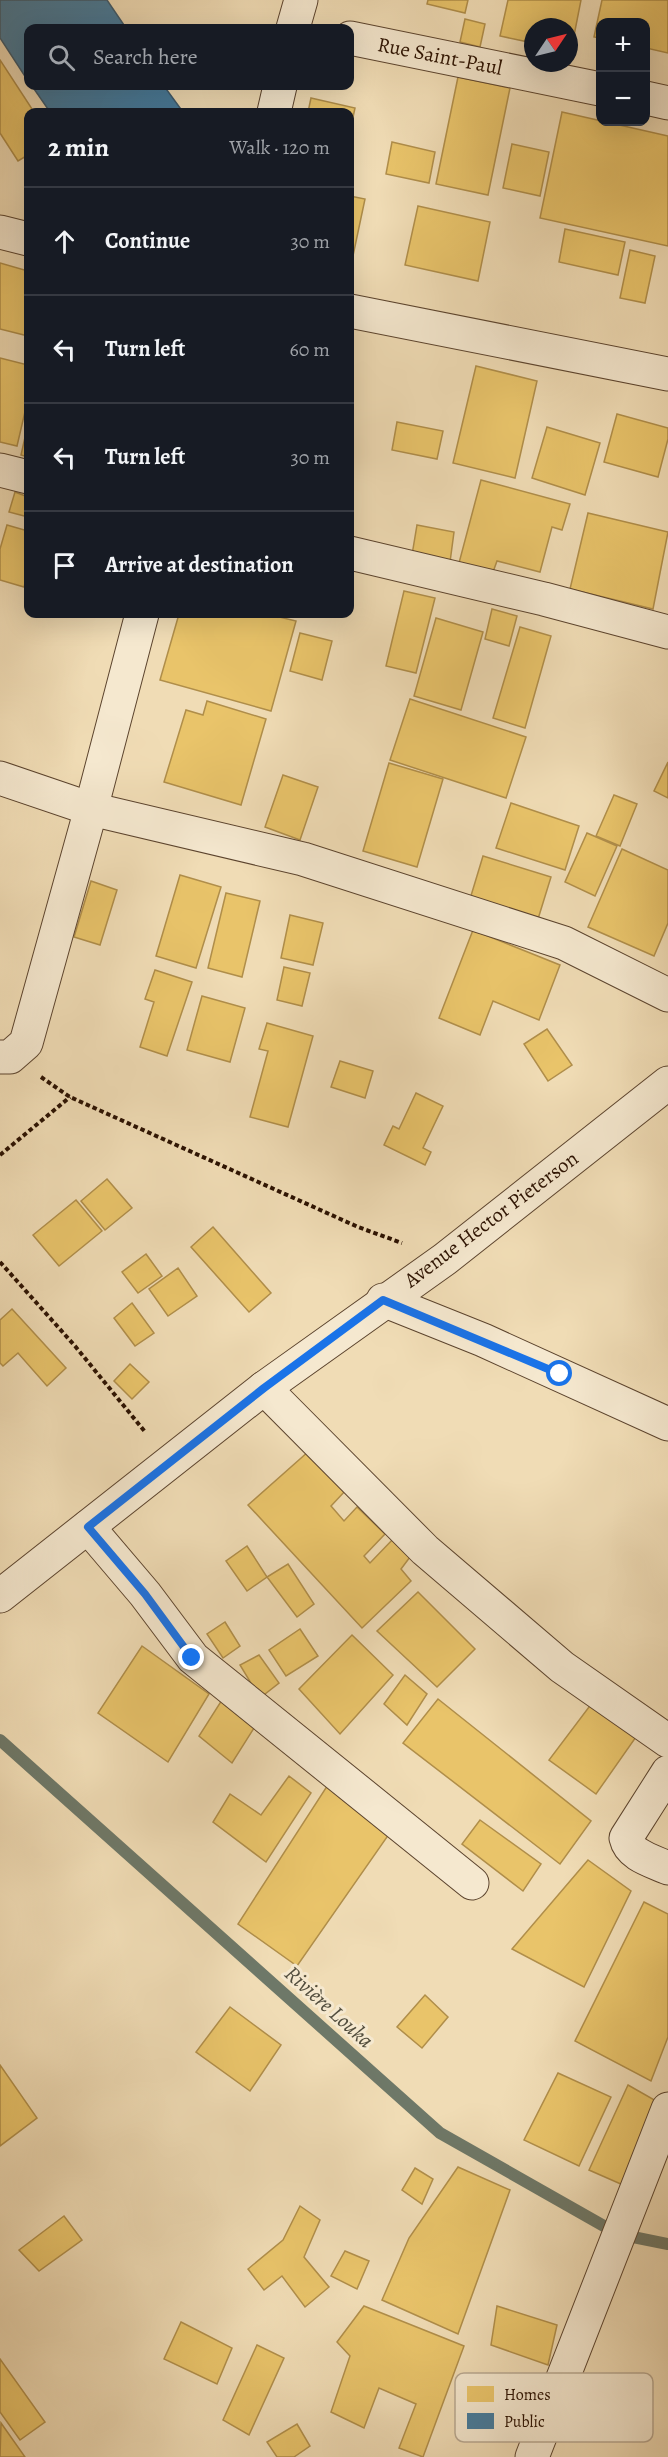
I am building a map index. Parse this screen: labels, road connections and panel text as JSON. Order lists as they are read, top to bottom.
{
  "streets": {
    "street": ["Rue Saint-Paul", "Avenue Hector Pieterson"]
  },
  "water": ["Rivière Louka"],
  "legend": ["Homes", "Public"],
  "north": "top right",
  "page": {
    "map_buttons": ["+", "−"],
    "search": "Search here",
    "heading": ["2 min", "Walk · 120 m"],
    "list": [
      ["Continue", "30 m"],
      ["Turn left", "60 m"],
      ["Turn left", "30 m"],
      "Arrive at destination"
    ]
  }
}
